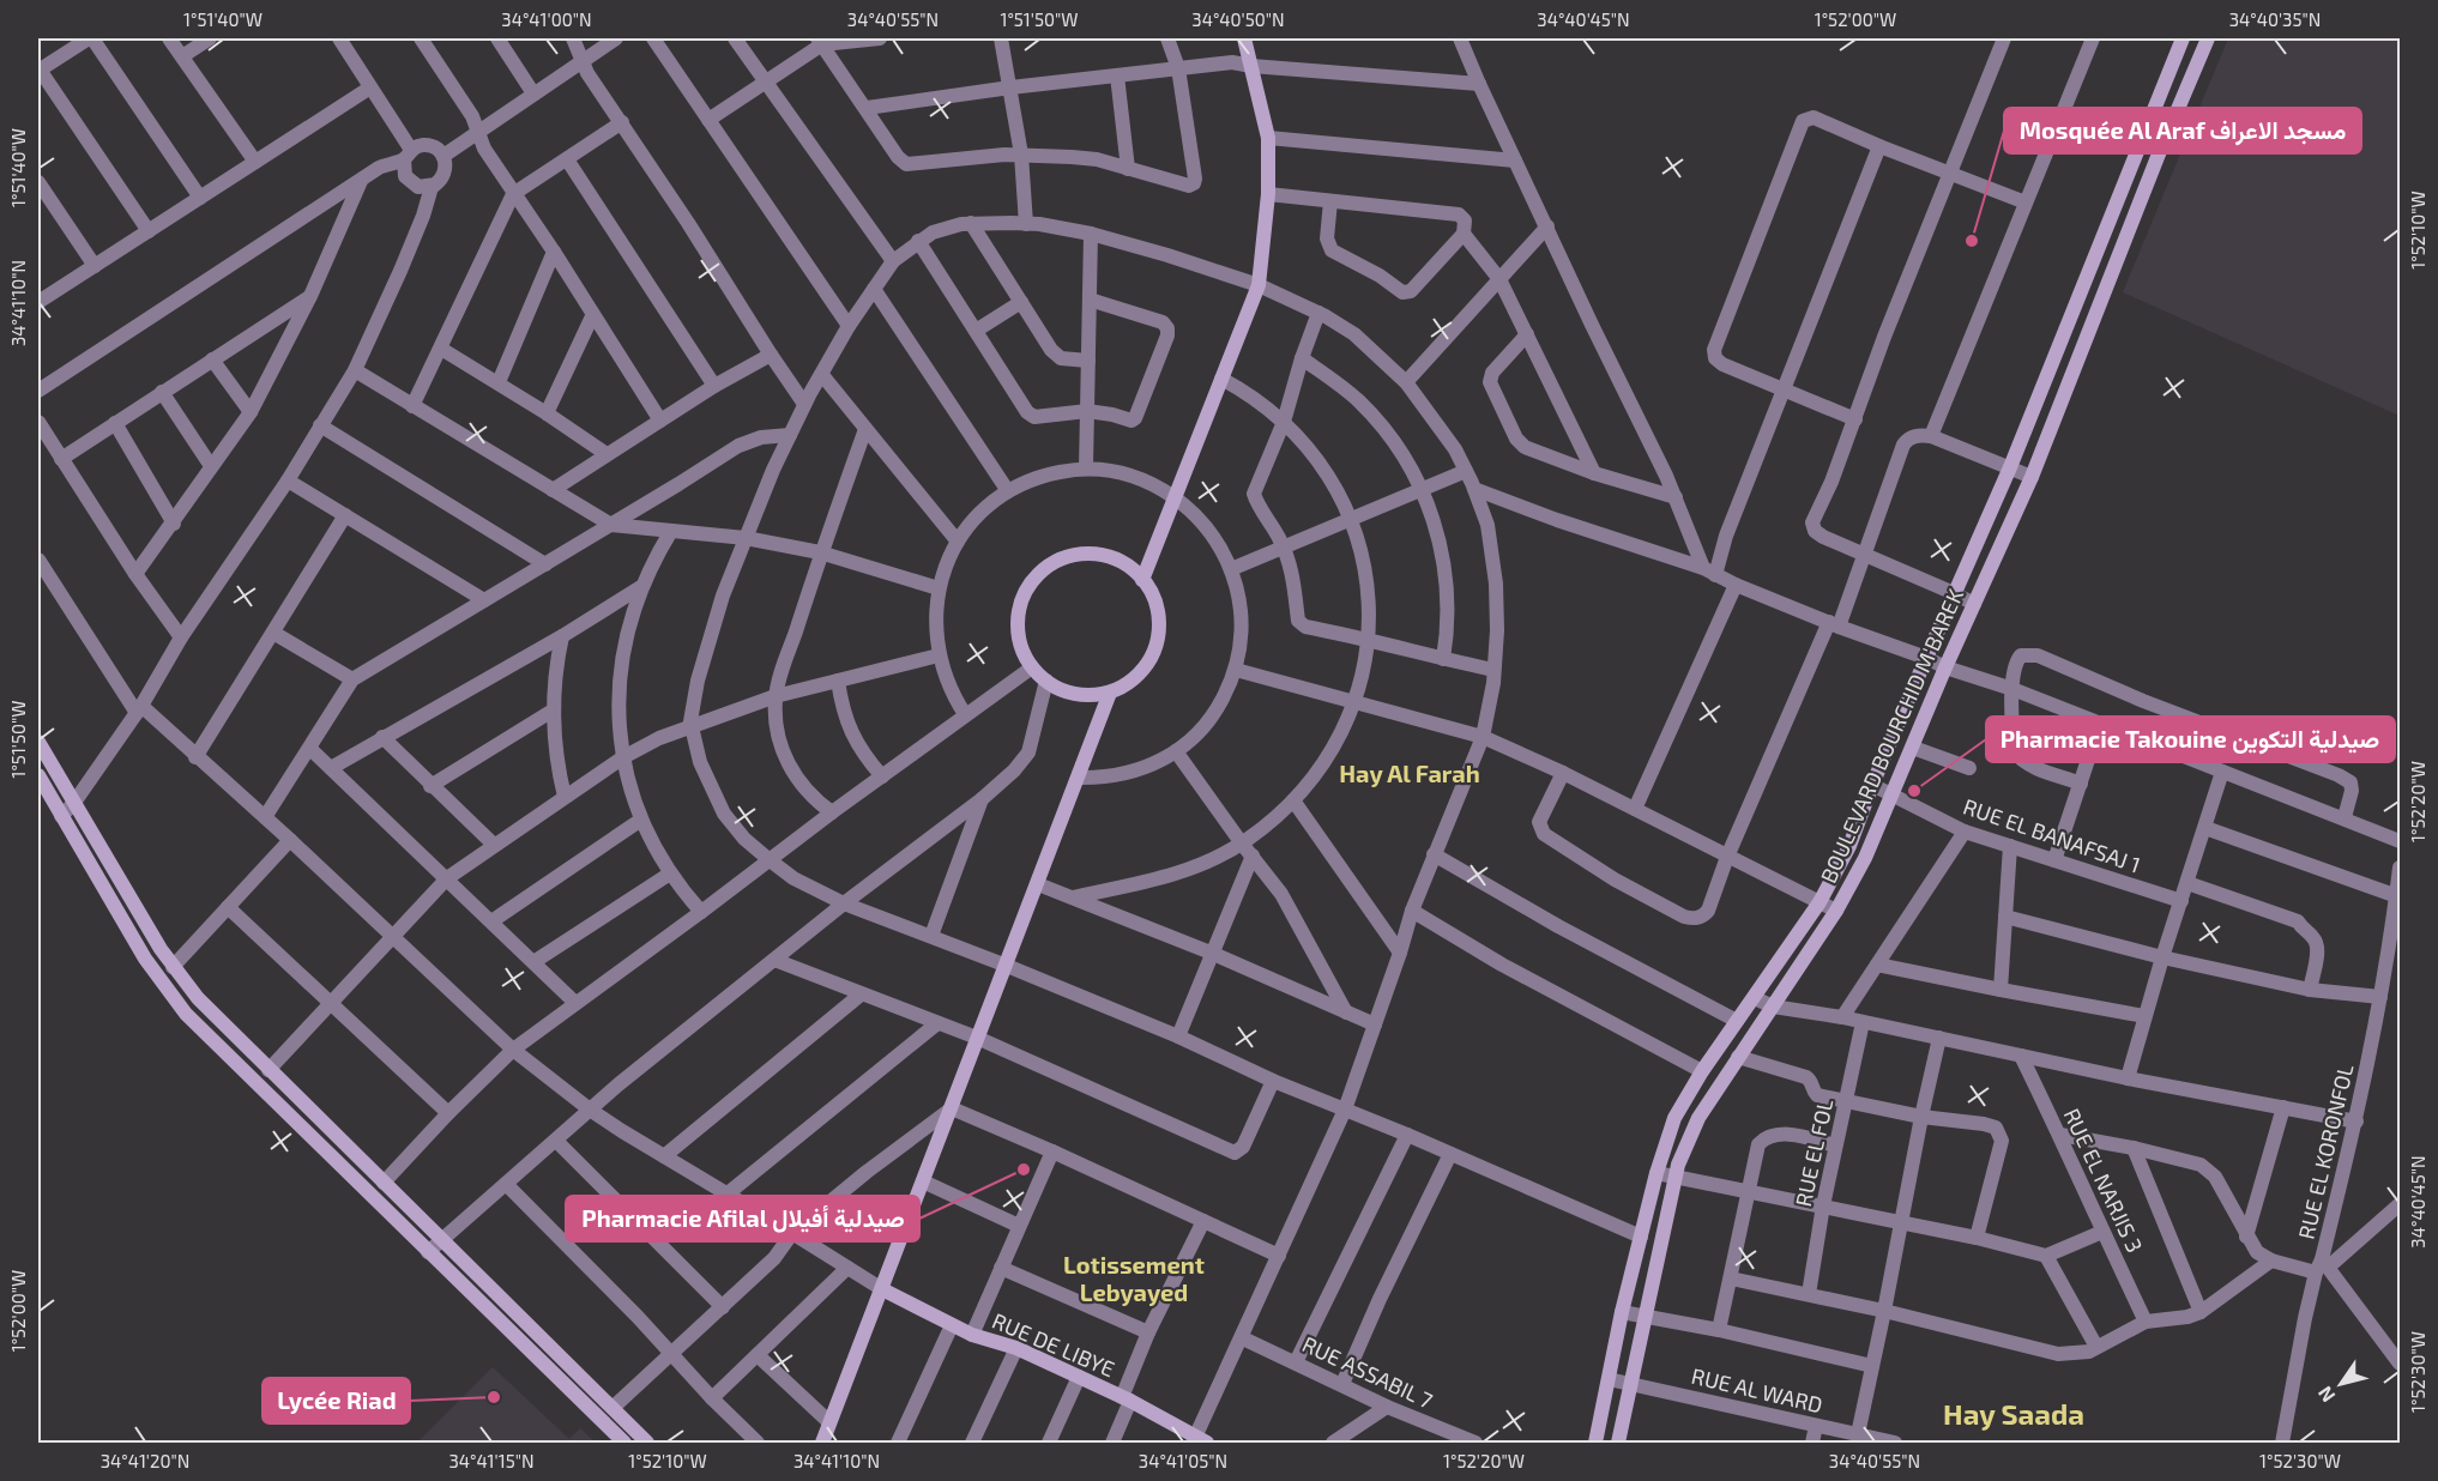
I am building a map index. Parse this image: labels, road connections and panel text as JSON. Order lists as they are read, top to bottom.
{
  "streets": {
    "main road": ["BOULEVARD BOURCHID M'BAREK", "RUE DE LIBYE"],
    "street": [
      "RUE EL BANAFSAJ 1",
      "RUE EL KORONFOL",
      "RUE EL FOL",
      "RUE EL NARJIS 3",
      "RUE ASSABIL 7",
      "RUE AL WARD"
    ]
  },
  "crossings": [
    ["BOULEVARD BOURCHID M'BAREK", "RUE EL BANAFSAJ 1"],
    ["BOULEVARD BOURCHID M'BAREK", "RUE AL WARD"]
  ],
  "districts": ["Hay Al Farah", "Lotissement Lebyayed", "Hay Saada"],
  "places": [
    "Mosquée Al Araf مسجد الاعراف",
    "Pharmacie Takouine صيدلية التكوين",
    "Pharmacie Afilal صيدلية أفيلال",
    "Lycée Riad"
  ],
  "north": "bottom left",
  "coordinates": [
    "1°51'40\"W",
    "34°41'00\"N",
    "34°40'55\"N",
    "1°51'50\"W",
    "34°40'50\"N",
    "34°40'45\"N",
    "1°52'00\"W",
    "34°40'35\"N",
    "1°52'10\"W",
    "34°41'10\"N",
    "1°52'20\"W",
    "1°52'30\"W",
    "34°41'20\"N",
    "34°41'15\"N",
    "34°41'05\"N"
  ]
}
